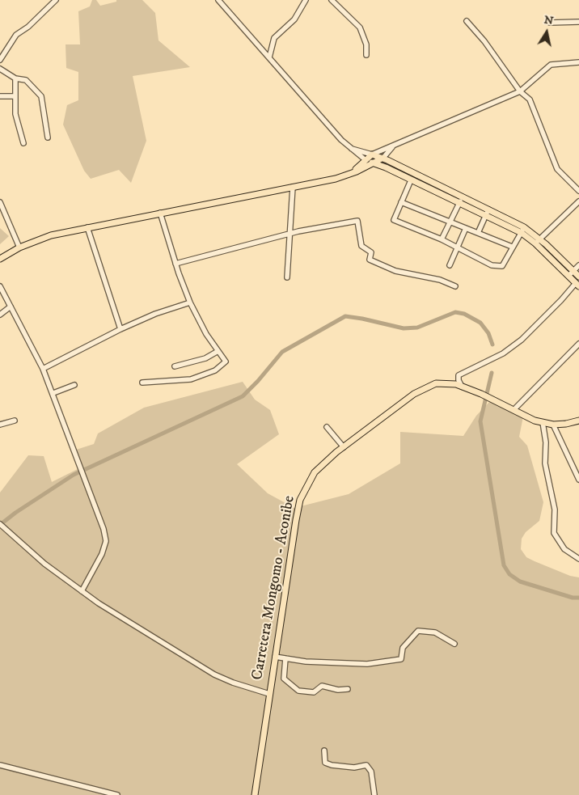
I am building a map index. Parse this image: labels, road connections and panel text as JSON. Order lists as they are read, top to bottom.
{
  "streets": {
    "main road": ["Carretera Mongomo - Aconibe"]
  },
  "north": "top"
}
